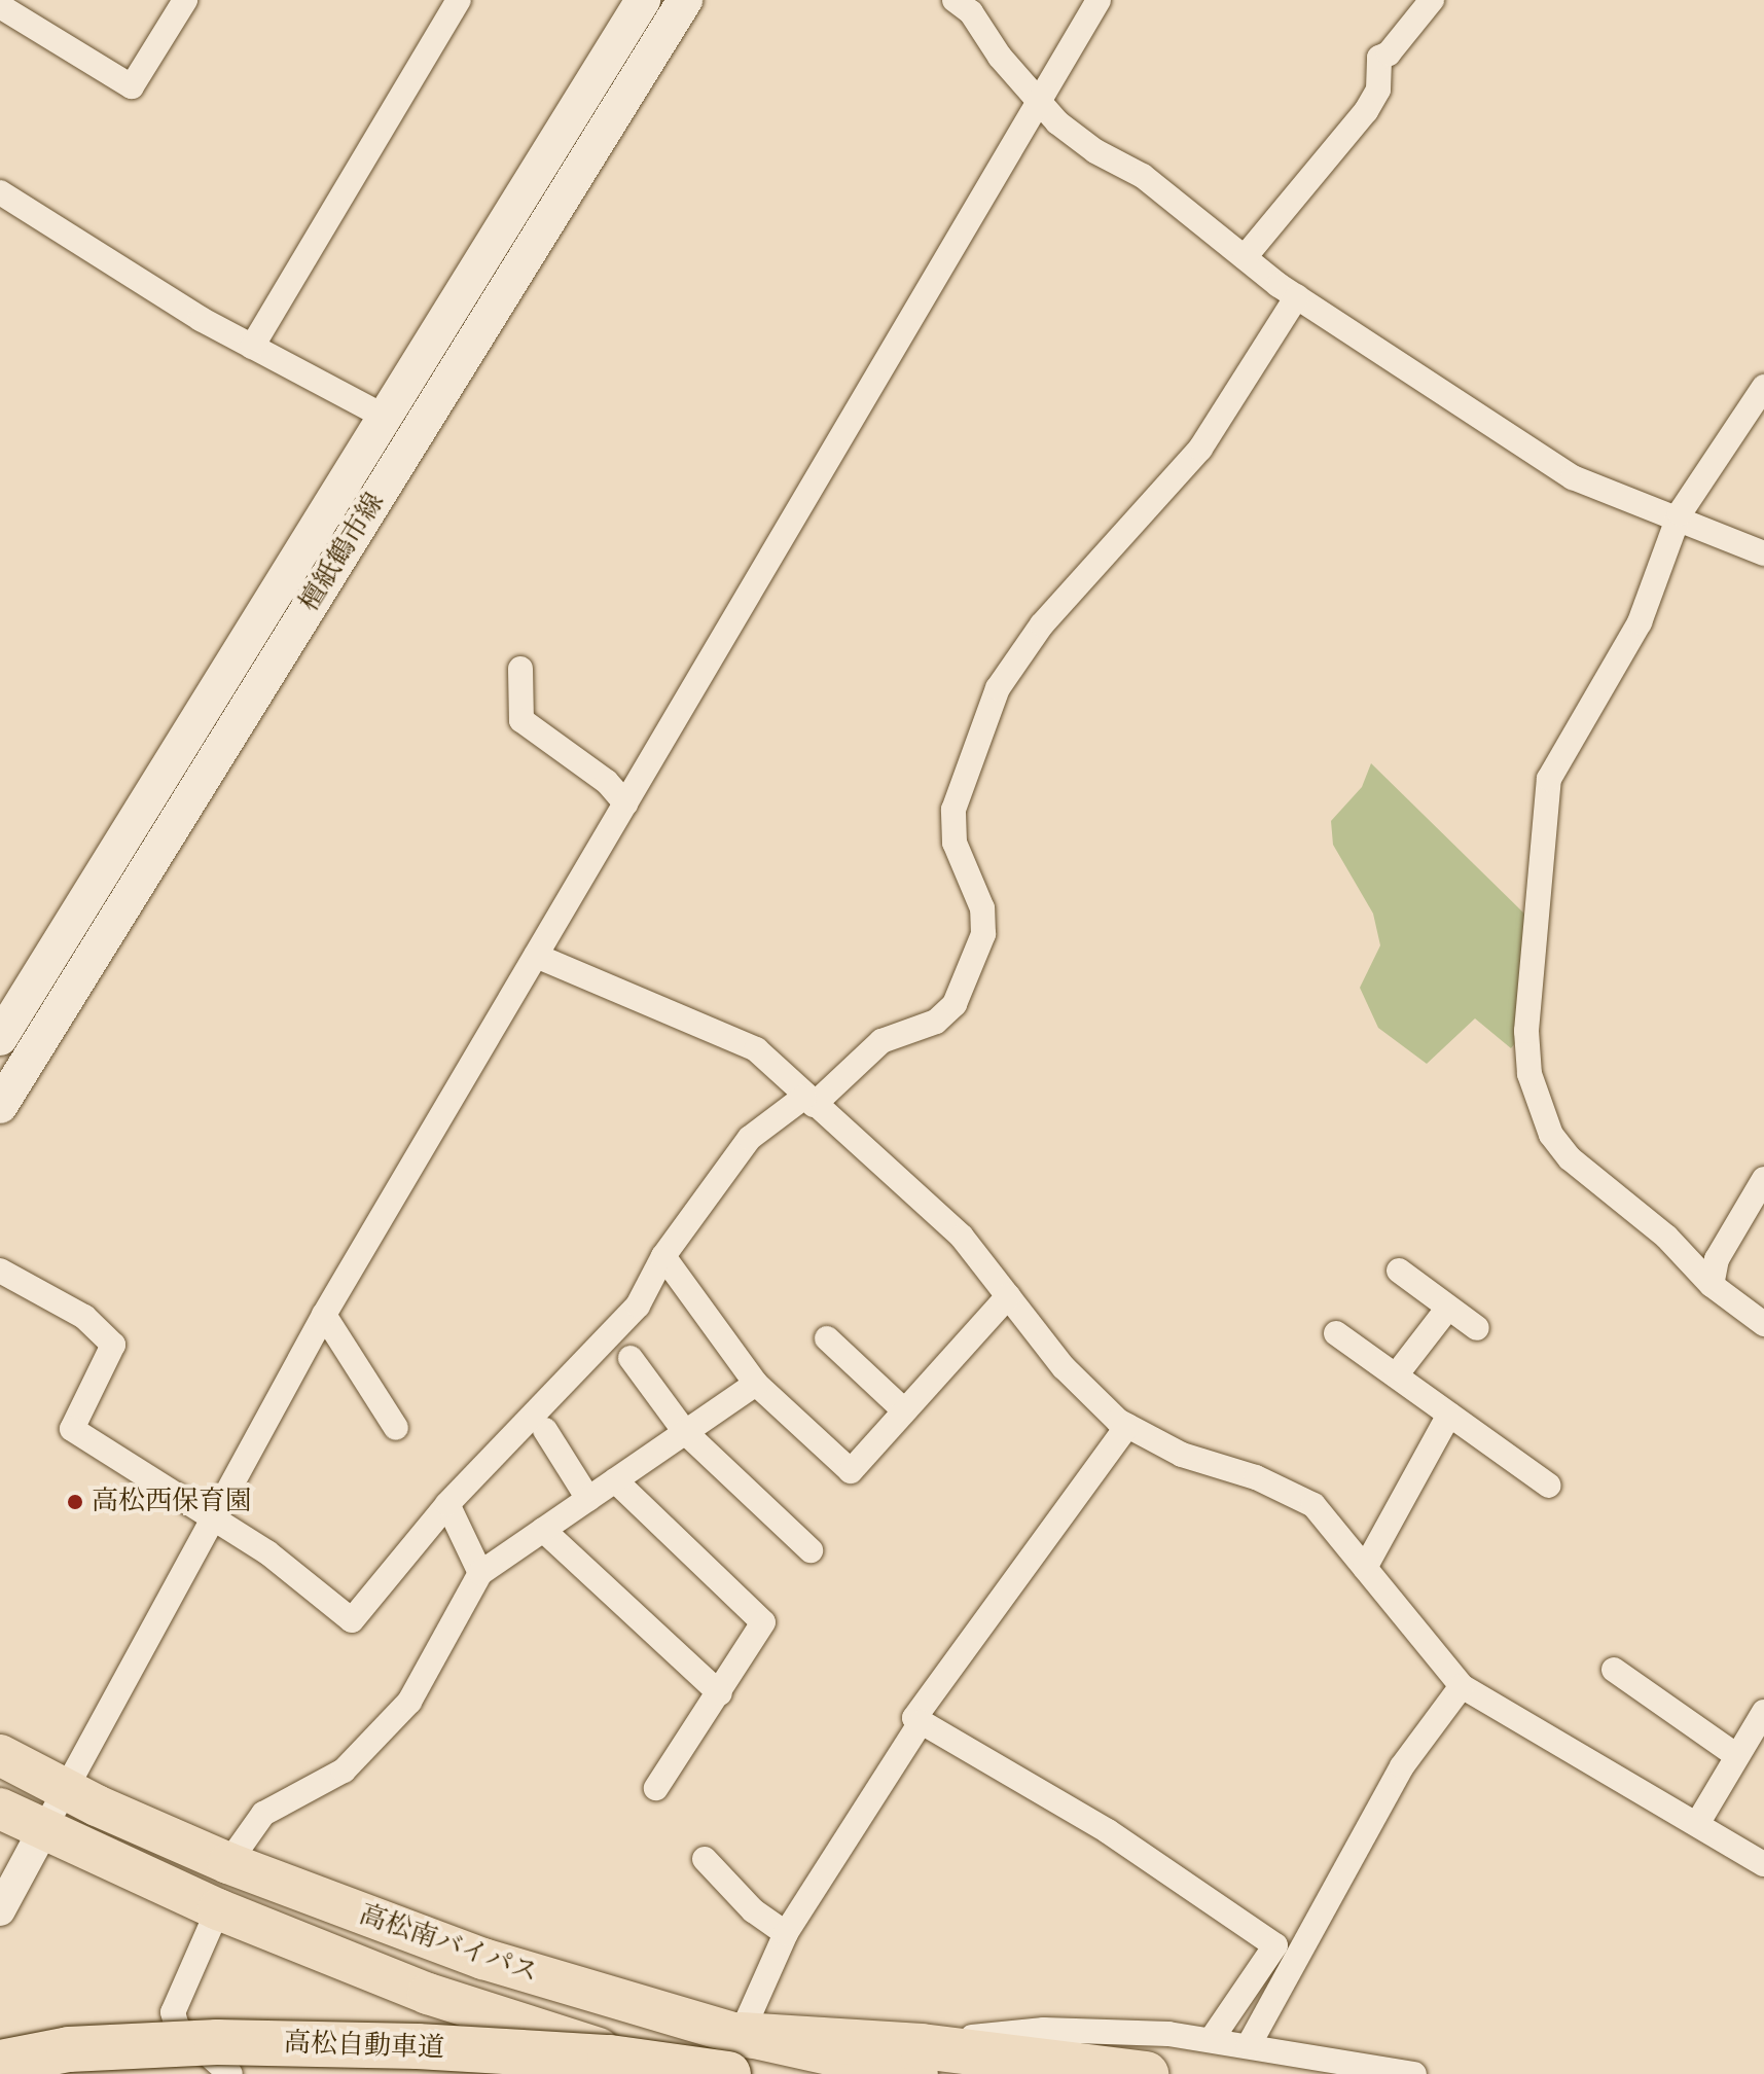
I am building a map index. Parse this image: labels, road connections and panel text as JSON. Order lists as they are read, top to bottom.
{
  "streets": {
    "highway": ["高松南バイパス", "高松自動車道"],
    "main road": ["檀紙鶴市線"]
  },
  "crossings": [
    ["高松南バイパス", "高松自動車道"]
  ],
  "places": ["高松西保育園"]
}
